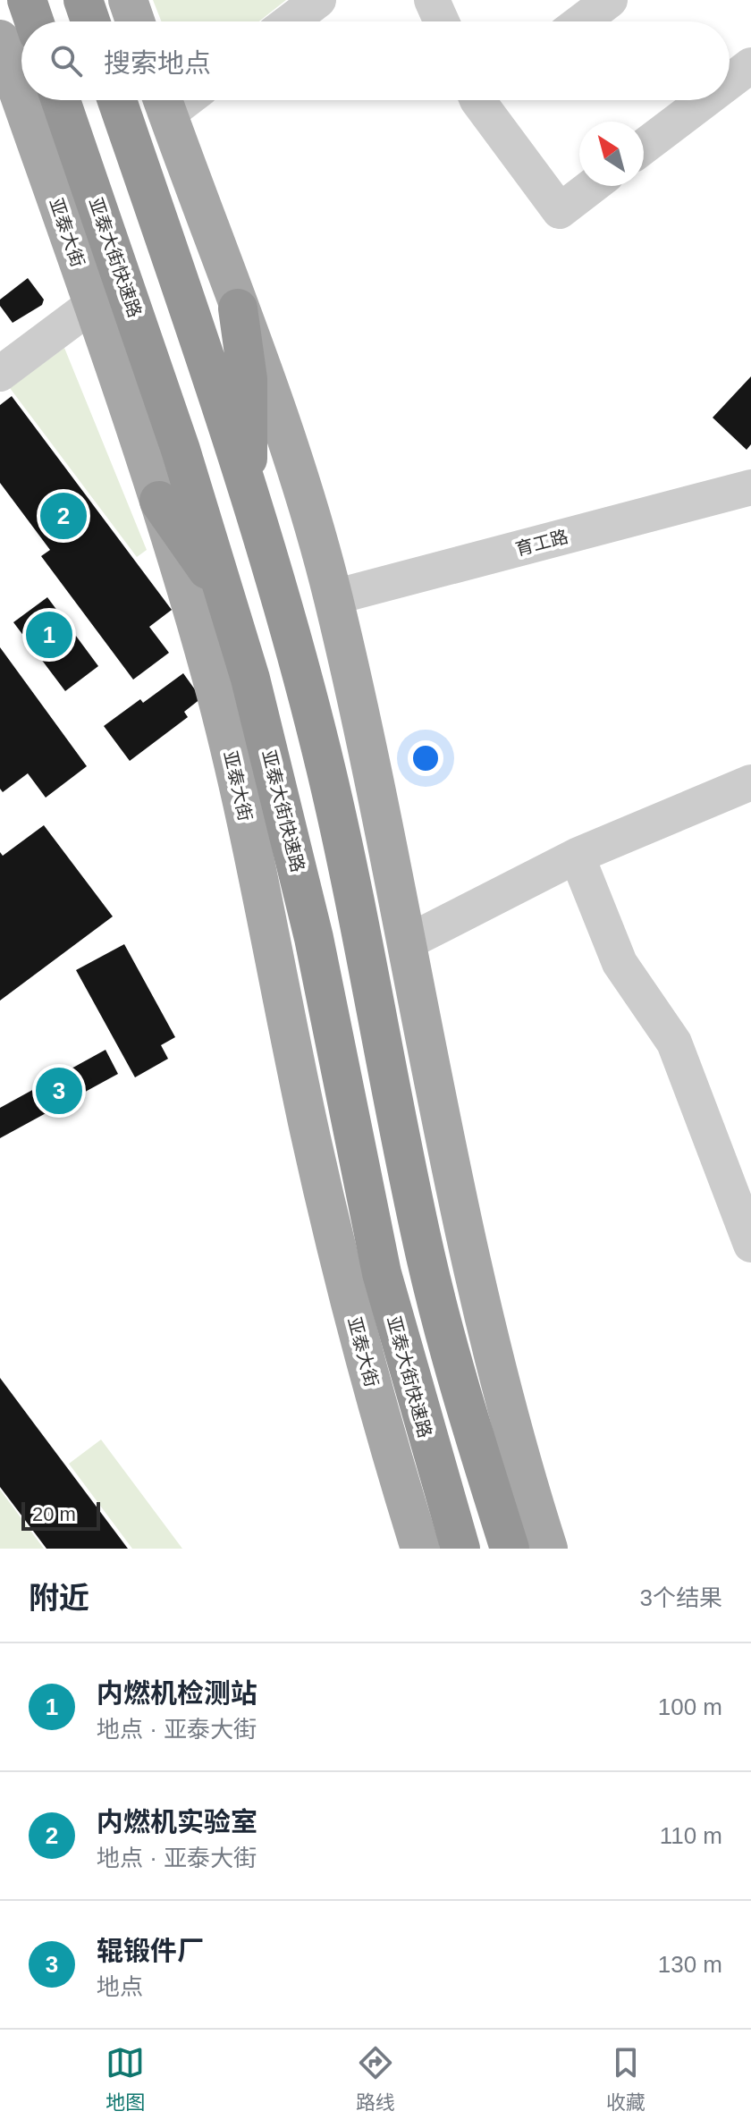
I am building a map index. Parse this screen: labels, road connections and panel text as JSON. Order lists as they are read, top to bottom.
{
  "streets": {
    "highway": ["亚泰大街快速路"],
    "main road": ["亚泰大街"],
    "street": ["育工路"]
  },
  "scale_bar": "20 m",
  "north": "top left",
  "page": {
    "search": "搜索地点",
    "pins": ["2", "1", "3"],
    "scale": "20 m",
    "heading": ["附近", "3个结果"],
    "list": [
      {
        "mark": "1",
        "name": "内燃机检测站",
        "note": "地点 · 亚泰大街",
        "value": "100 m"
      },
      {
        "mark": "2",
        "name": "内燃机实验室",
        "note": "地点 · 亚泰大街",
        "value": "110 m"
      },
      {
        "mark": "3",
        "name": "辊锻件厂",
        "note": "地点",
        "value": "130 m"
      }
    ],
    "nav": ["地图", "路线", "收藏"]
  }
}
